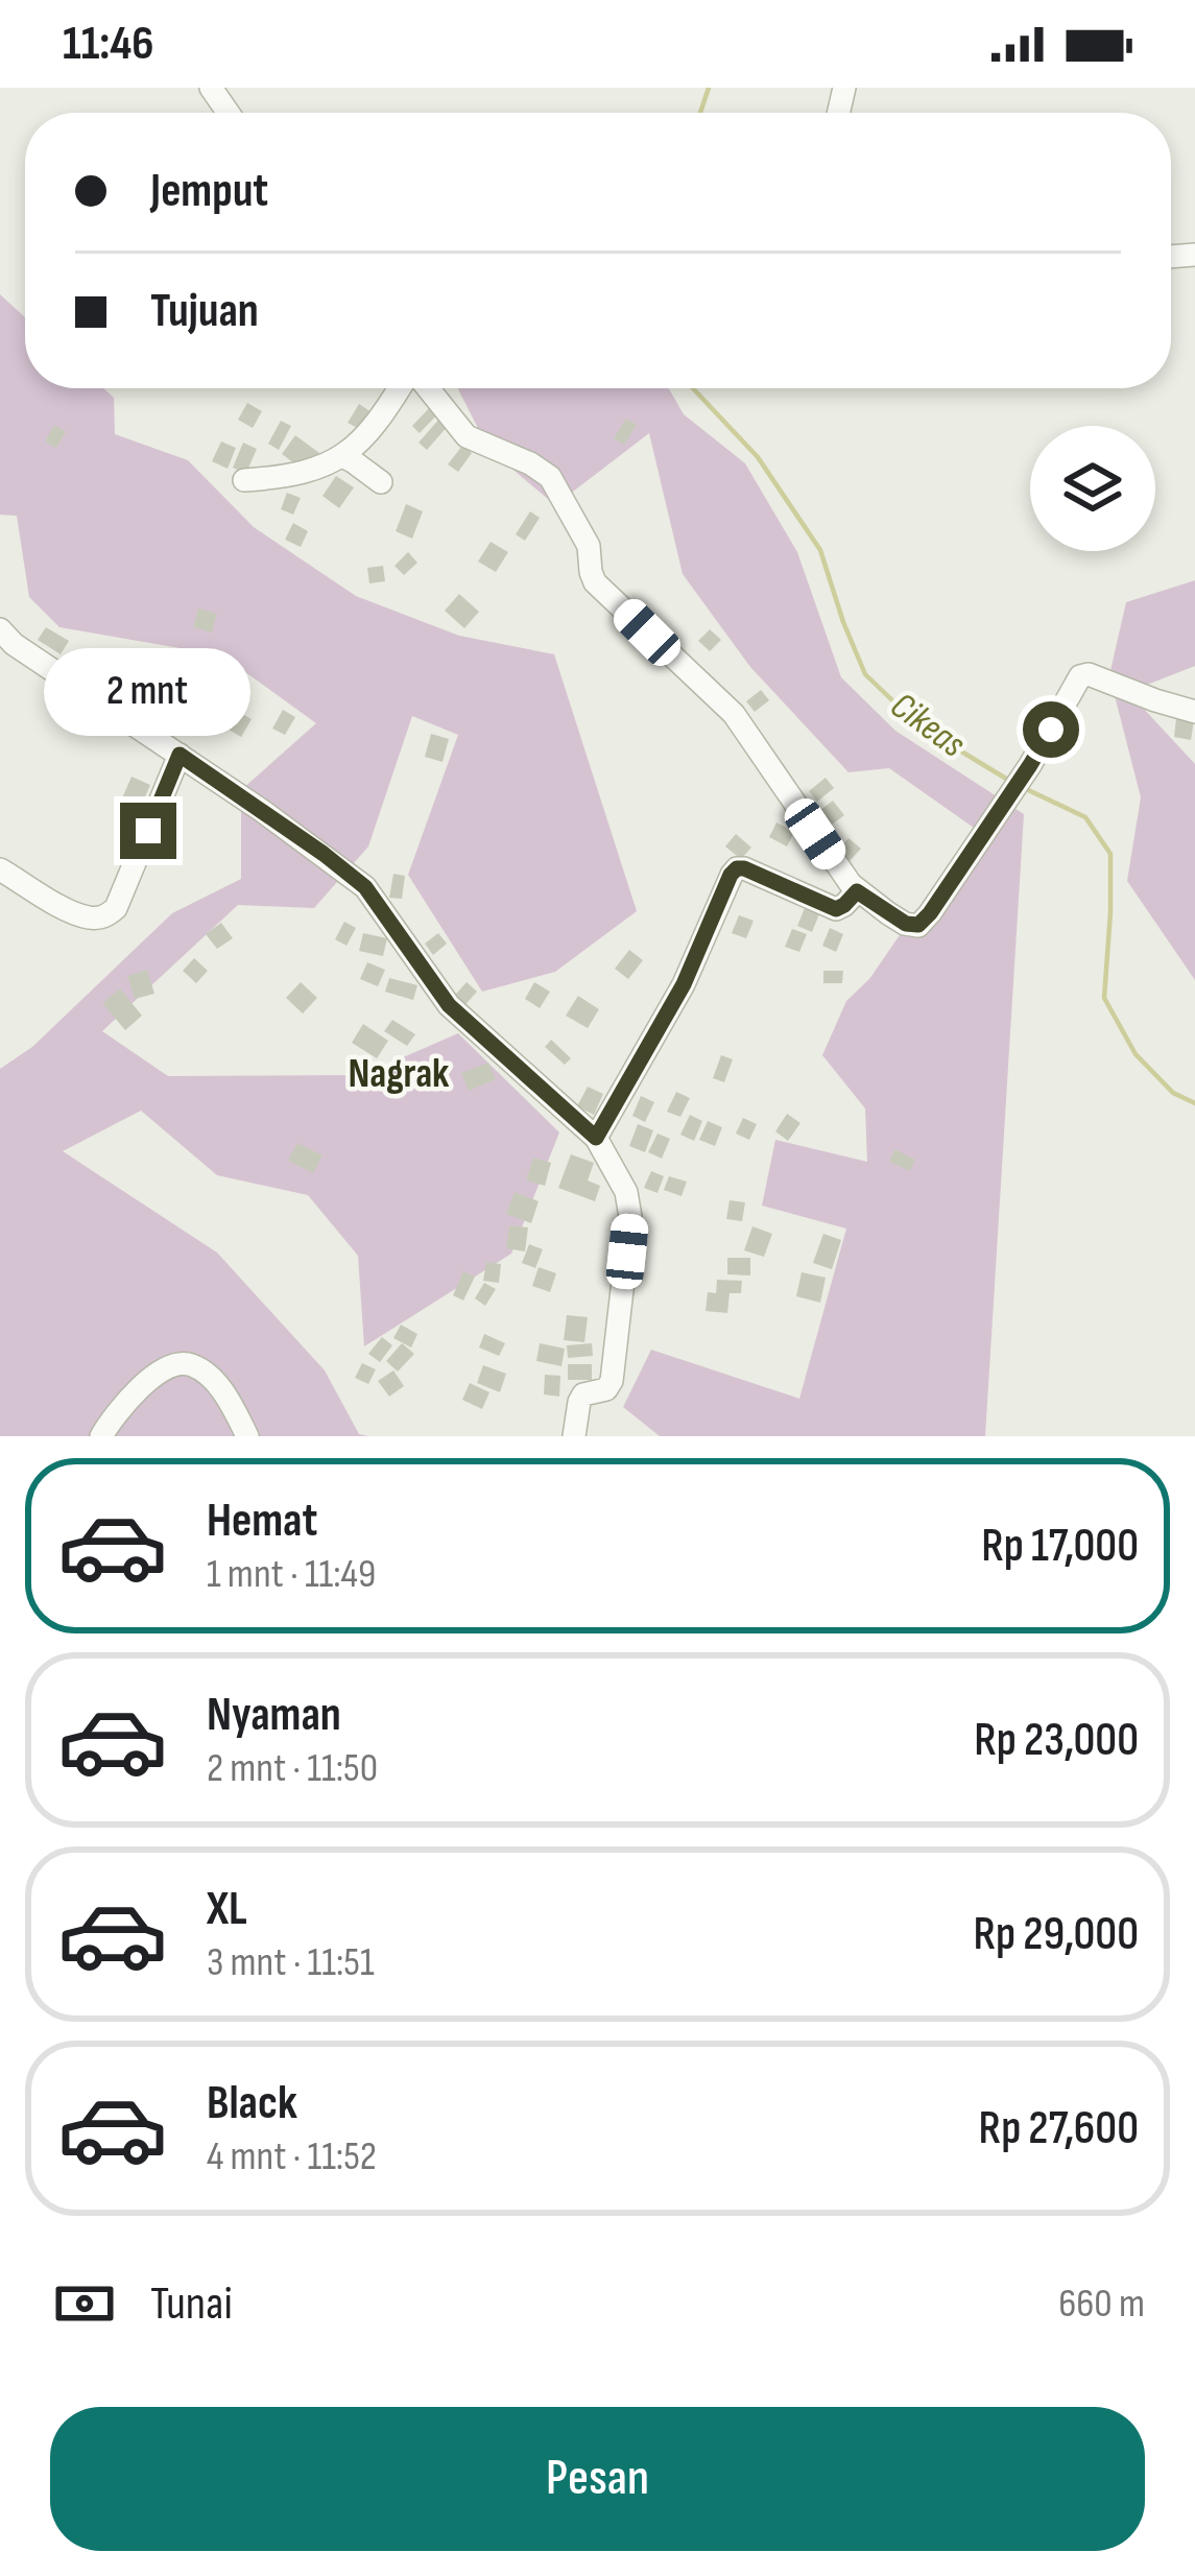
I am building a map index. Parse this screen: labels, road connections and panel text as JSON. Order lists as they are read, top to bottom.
{
  "districts": ["Nagrak"],
  "water": ["Cikeas"],
  "page": {
    "status": "11:46",
    "banner": ["Jemput", "Tujuan"],
    "bubble": "2 mnt",
    "list": [
      {
        "name": "Hemat",
        "note": "1 mnt · 11:49",
        "value": "Rp 17,000"
      },
      {
        "name": "Nyaman",
        "note": "2 mnt · 11:50",
        "value": "Rp 23,000"
      },
      {
        "name": "XL",
        "note": "3 mnt · 11:51",
        "value": "Rp 29,000"
      },
      {
        "name": "Black",
        "note": "4 mnt · 11:52",
        "value": "Rp 27,600"
      }
    ],
    "pay": ["Tunai", "660 m"],
    "buttons": "Pesan"
  }
}
